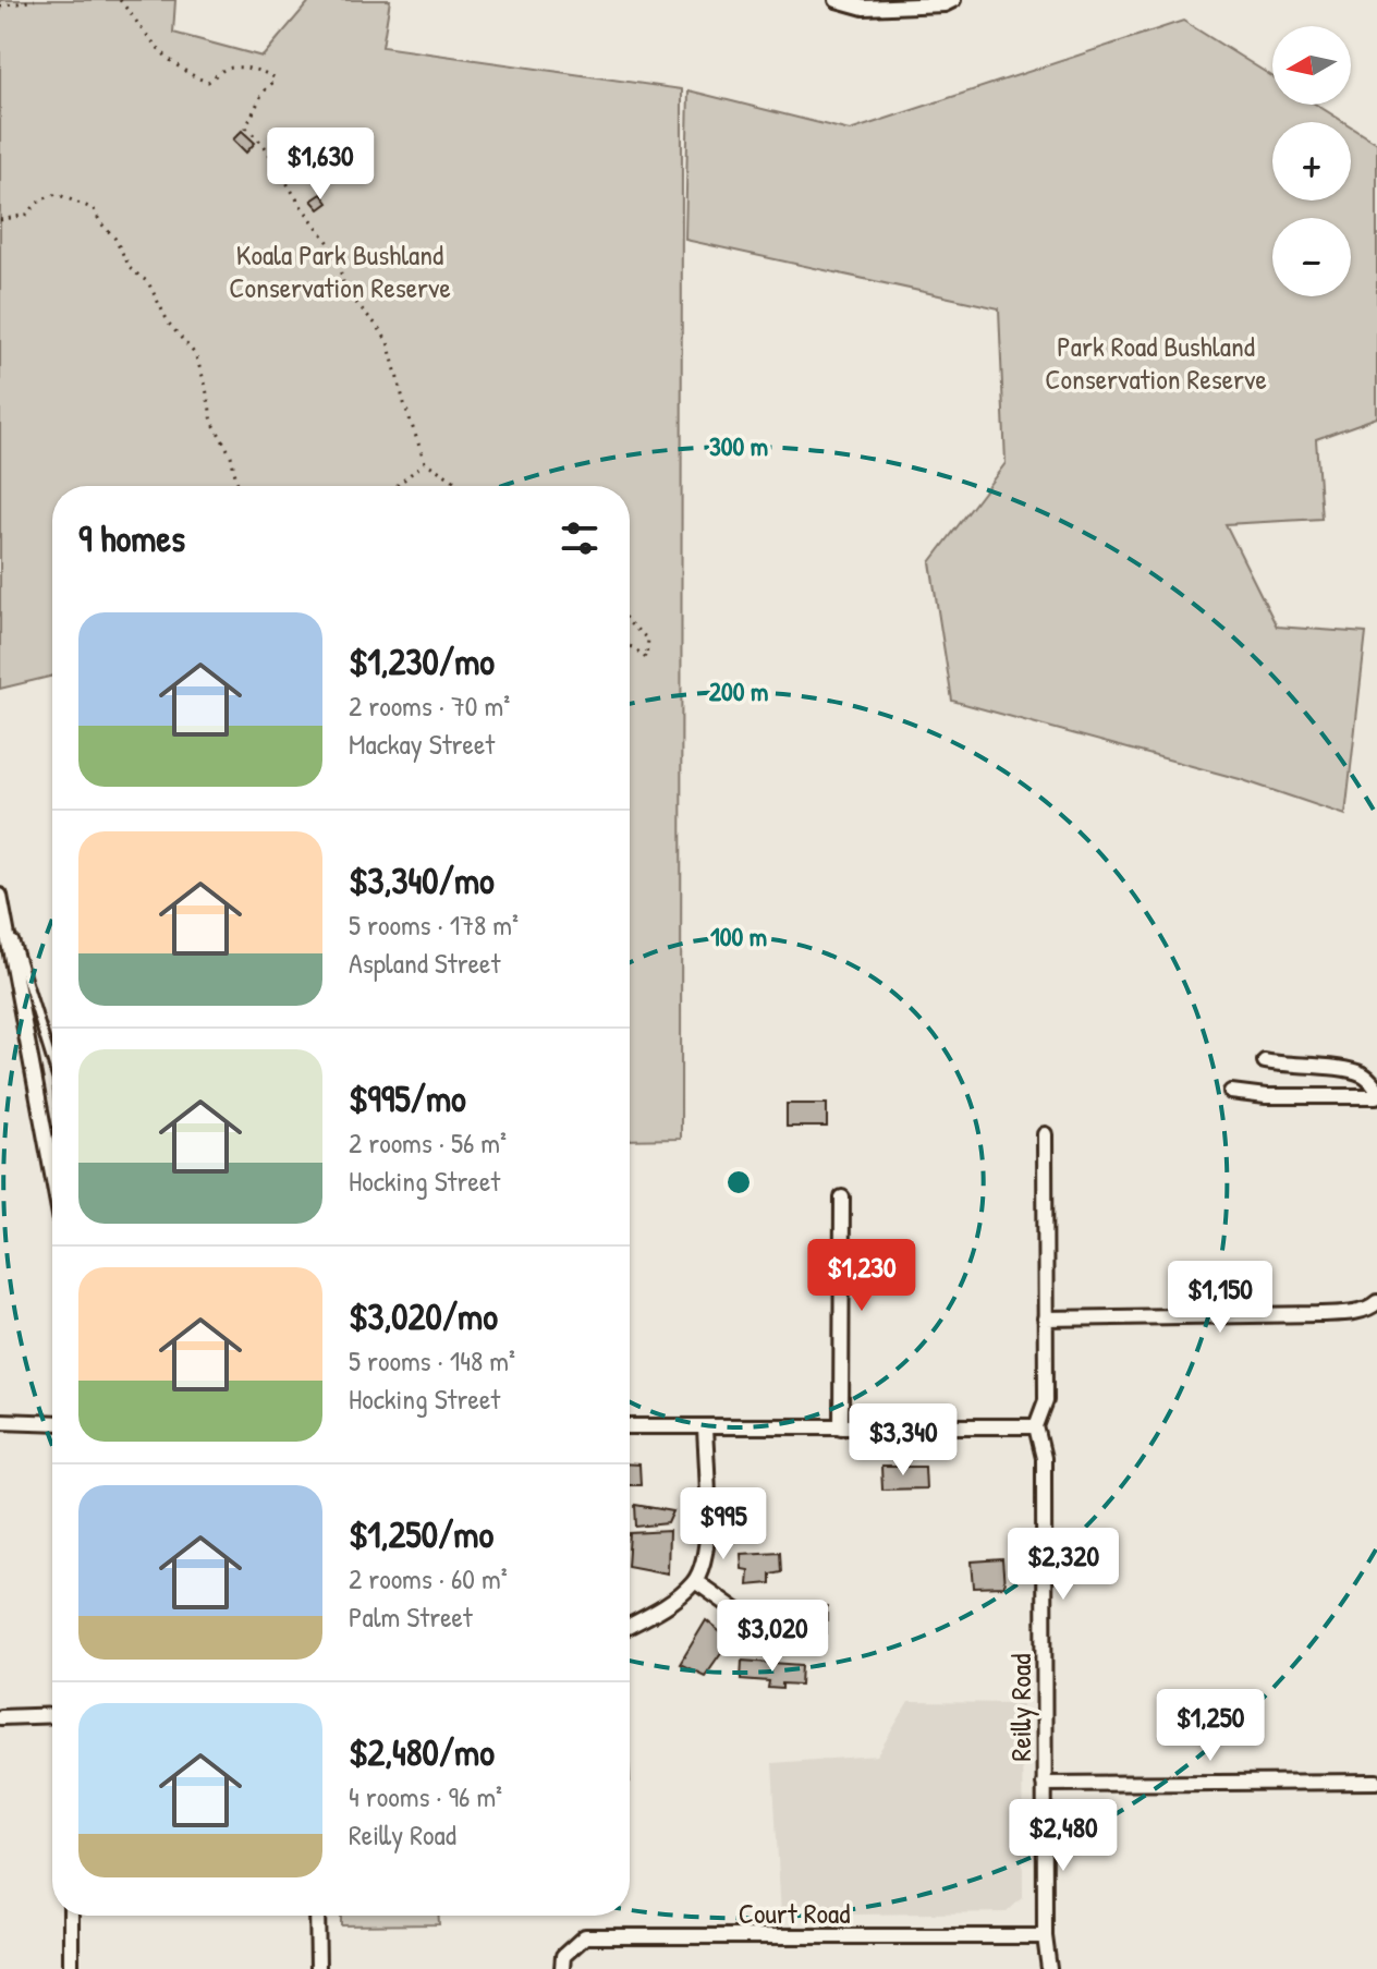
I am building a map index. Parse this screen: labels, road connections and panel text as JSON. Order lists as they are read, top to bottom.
{
  "streets": {
    "street": ["Reilly Road", "Court Road"]
  },
  "crossings": [
    ["Reilly Road", "Court Road"]
  ],
  "parks": ["Koala Park Bushland Conservation Reserve", "Park Road Bushland Conservation Reserve"],
  "north": "left",
  "page": {
    "map_buttons": ["+", "−"],
    "price": [
      "$1,630",
      "$1,230",
      "$1,150",
      "$3,340",
      "$995",
      "$2,320",
      "$3,020",
      "$1,250",
      "$2,480"
    ],
    "heading": "9 homes",
    "list": [
      {
        "name": "$1,230/mo",
        "note": "2 rooms · 70 m² · Mackay Street"
      },
      {
        "name": "$3,340/mo",
        "note": "5 rooms · 178 m² · Aspland Street"
      },
      {
        "name": "$995/mo",
        "note": "2 rooms · 56 m² · Hocking Street"
      },
      {
        "name": "$3,020/mo",
        "note": "5 rooms · 148 m² · Hocking Street"
      },
      {
        "name": "$1,250/mo",
        "note": "2 rooms · 60 m² · Palm Street"
      },
      {
        "name": "$2,480/mo",
        "note": "4 rooms · 96 m² · Reilly Road"
      }
    ]
  },
  "rings": ["300 m", "200 m", "100 m"]
}
